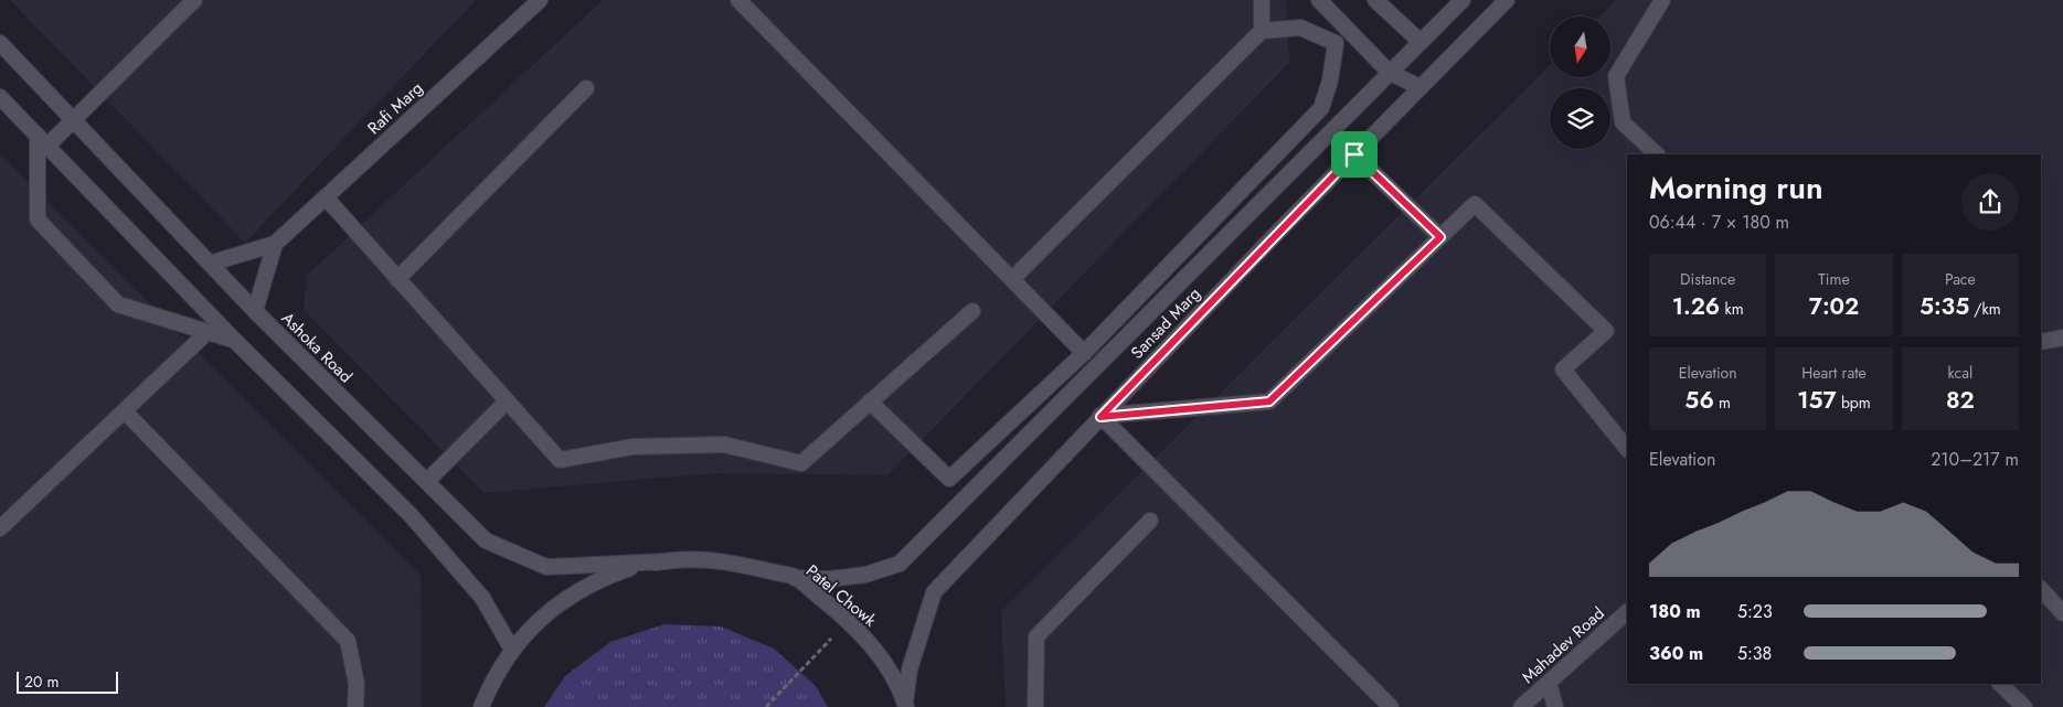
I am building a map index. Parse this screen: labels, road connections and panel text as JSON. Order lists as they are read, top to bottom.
{
  "streets": {
    "street": [
      "Rafi Marg",
      "Sansad Marg",
      "Ashoka Road",
      "Patel Chowk",
      "Mahadev Road"
    ]
  },
  "crossings": [
    ["Rafi Marg", "Ashoka Road"],
    ["Sansad Marg", "Patel Chowk"],
    ["Ashoka Road", "Patel Chowk"]
  ],
  "scale_bar": "20 m",
  "north": "bottom",
  "page": {
    "heading": ["Morning run", "06:44 · 7 × 180 m"],
    "stats": [
      ["Distance", "1.26 km"],
      ["Time", "7:02"],
      ["Pace", "5:35 /km"],
      ["Elevation", "56 m"],
      ["Heart rate", "157 bpm"],
      ["kcal", "82"]
    ],
    "chart": ["Elevation", "210–217 m"],
    "list": [
      {
        "name": "180 m",
        "note": "5:23"
      },
      {
        "name": "360 m",
        "note": "5:38"
      }
    ],
    "scale": "20 m"
  }
}
